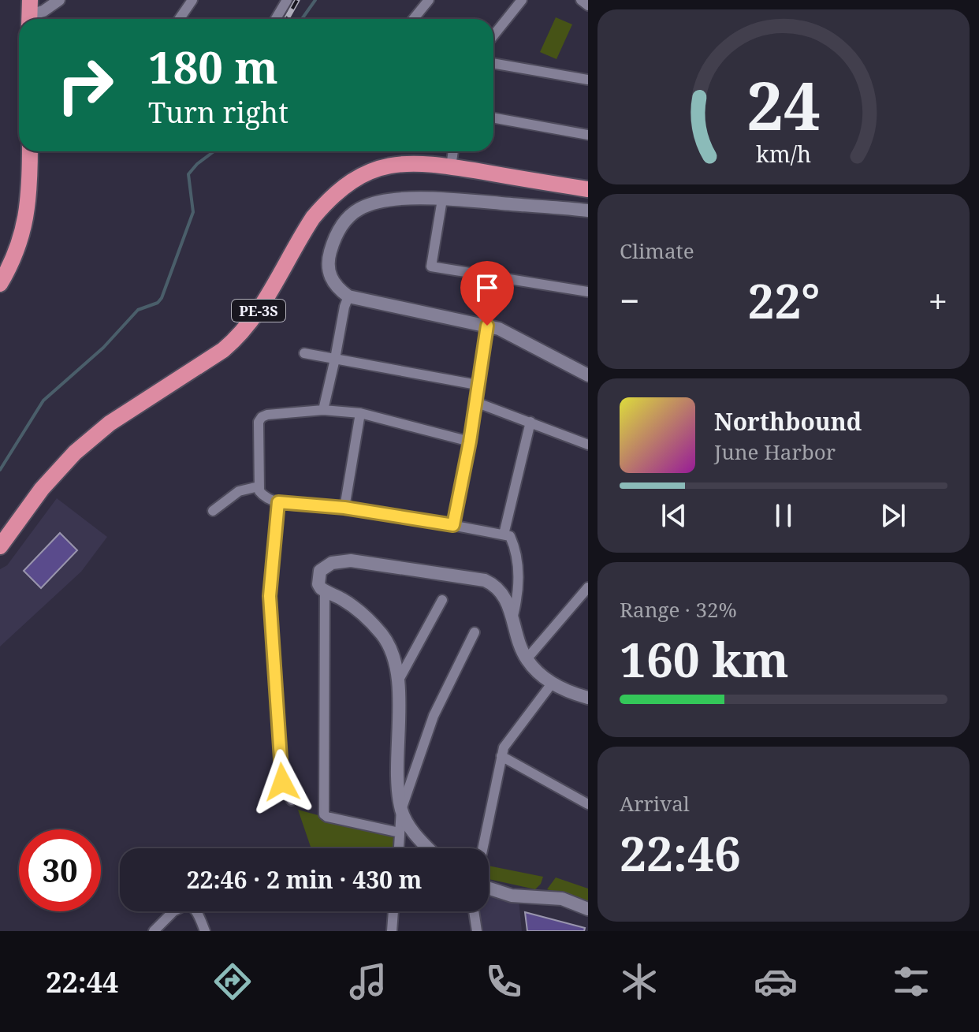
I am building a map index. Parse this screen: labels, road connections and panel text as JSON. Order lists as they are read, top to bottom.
{
  "streets": {
    "highway": ["PE-3S"]
  },
  "page": {
    "turn": ["180 m", "Turn right"],
    "tile": [
      "Climate",
      ["Range · 32%", "160 km"],
      ["Arrival", "22:46"]
    ],
    "heat": ["−", "22°", "+"],
    "song": ["Northbound", "June Harbor"],
    "limit": "30",
    "trip": "22:46 · 2 min · 430 m",
    "tabs": "22:44",
    "gauge": ["24", "km/h"]
  }
}
